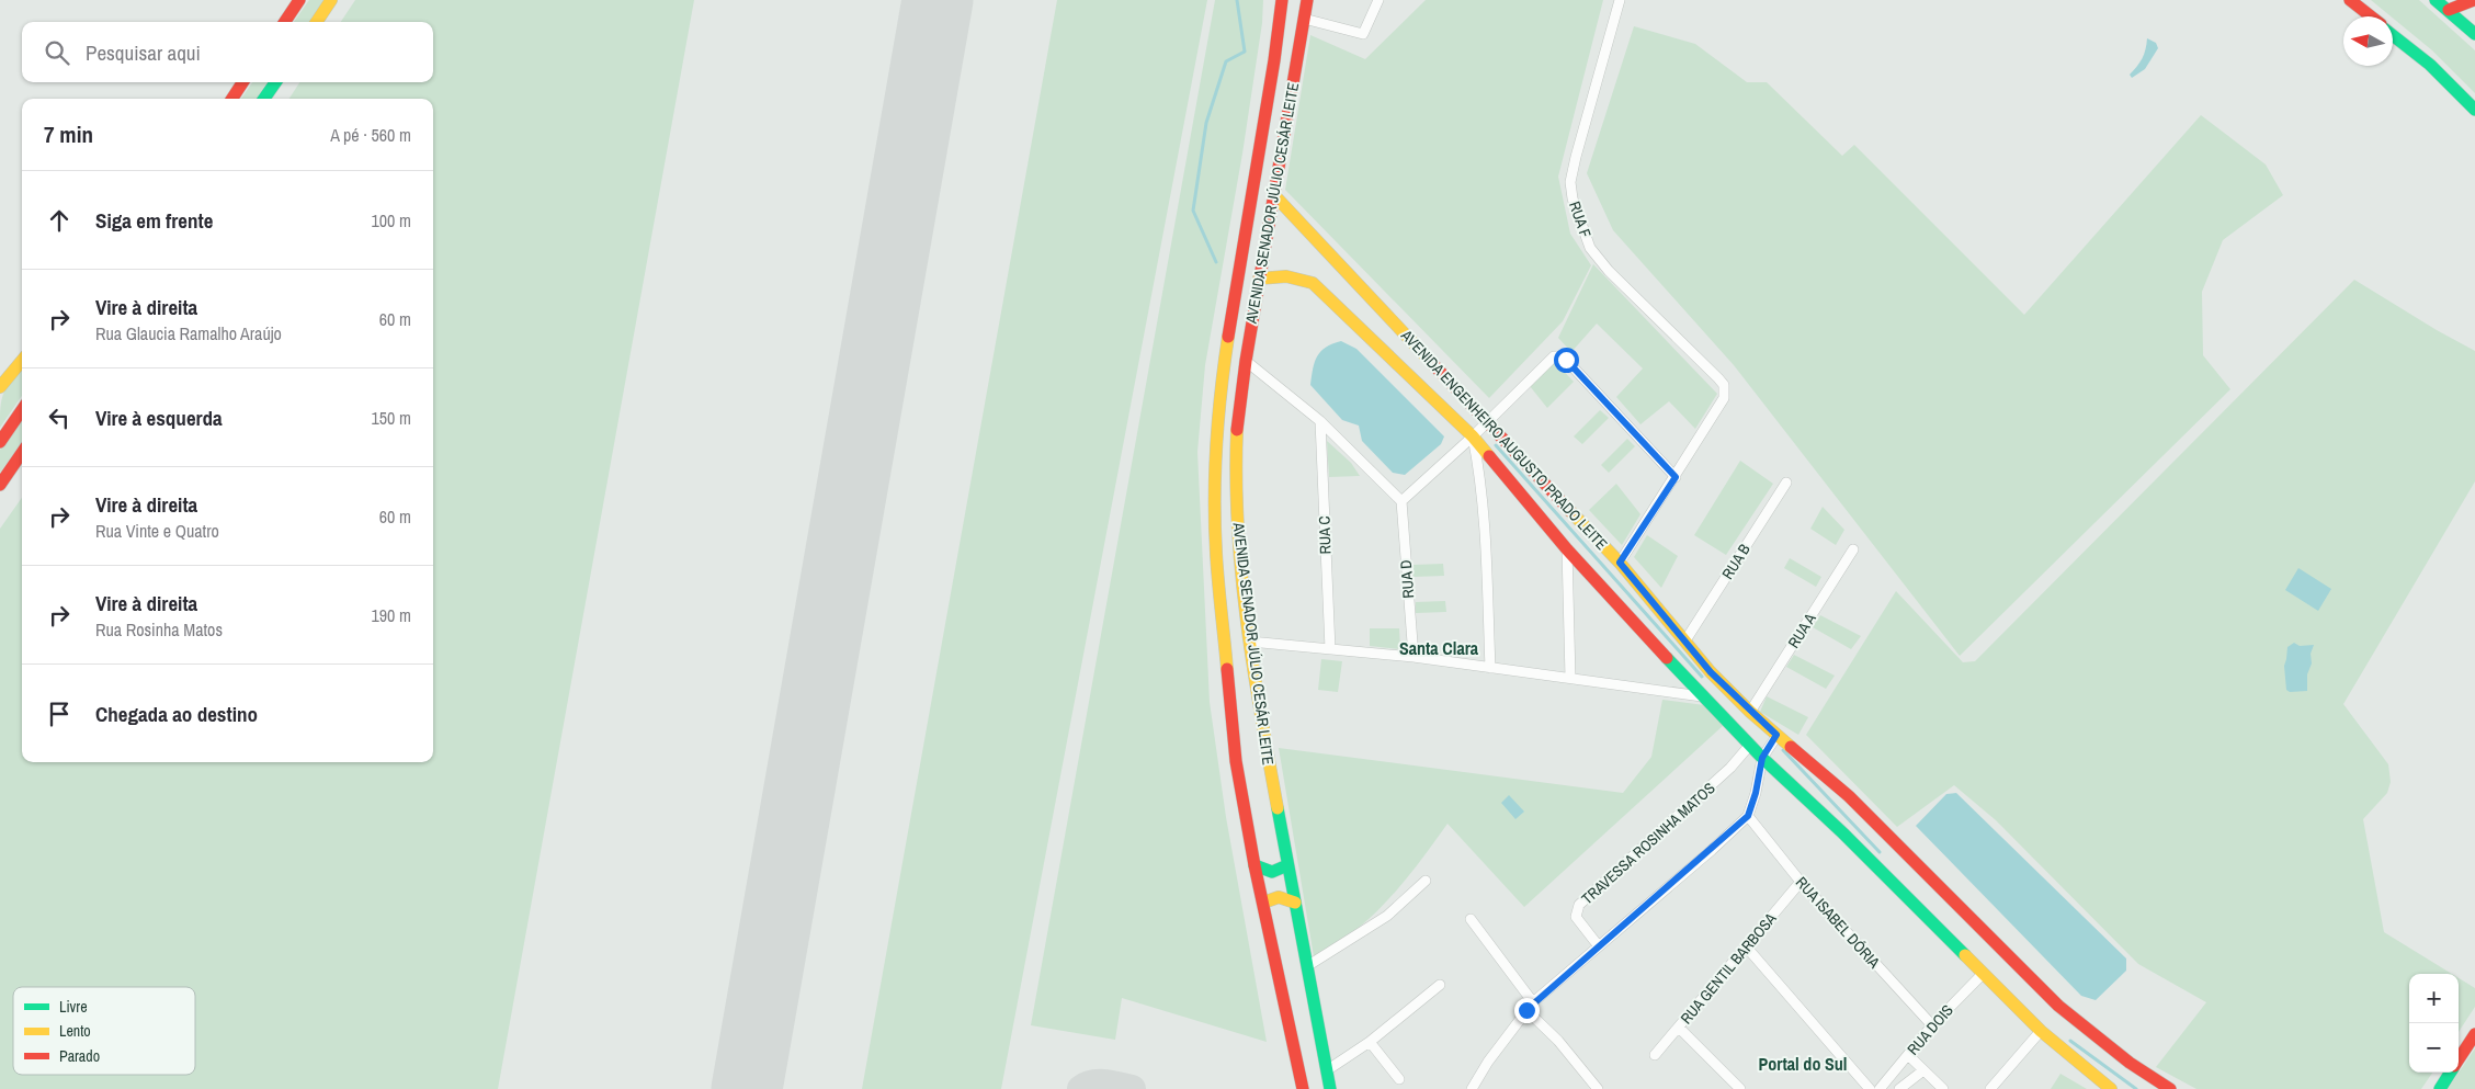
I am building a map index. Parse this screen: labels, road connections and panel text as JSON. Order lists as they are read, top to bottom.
{
  "streets": {
    "main road": ["AVENIDA SENADOR JÚLIO CESÁR LEITE", "AVENIDA ENGENHEIRO AUGUSTO PRADO LEITE"],
    "street": [
      "RUA F",
      "RUA C",
      "RUA B",
      "RUA D",
      "RUA A",
      "TRAVESSA ROSINHA MATOS",
      "RUA ISABEL DÓRIA",
      "RUA GENTIL BARBOSA",
      "RUA DOIS"
    ]
  },
  "crossings": [
    ["AVENIDA SENADOR JÚLIO CESÁR LEITE", "AVENIDA ENGENHEIRO AUGUSTO PRADO LEITE"],
    ["AVENIDA ENGENHEIRO AUGUSTO PRADO LEITE", "RUA B"],
    ["AVENIDA ENGENHEIRO AUGUSTO PRADO LEITE", "RUA A"],
    ["AVENIDA ENGENHEIRO AUGUSTO PRADO LEITE", "TRAVESSA ROSINHA MATOS"],
    ["AVENIDA ENGENHEIRO AUGUSTO PRADO LEITE", "RUA DOIS"],
    ["RUA ISABEL DÓRIA", "RUA GENTIL BARBOSA"],
    ["RUA ISABEL DÓRIA", "RUA DOIS"]
  ],
  "districts": ["Santa Clara", "Portal do Sul"],
  "legend": ["Livre", "Lento", "Parado"],
  "north": "left",
  "page": {
    "search": "Pesquisar aqui",
    "heading": ["7 min", "A pé · 560 m"],
    "list": [
      ["Siga em frente", "100 m"],
      ["Vire à direita", "Rua Glaucia Ramalho Araújo", "60 m"],
      ["Vire à esquerda", "150 m"],
      ["Vire à direita", "Rua Vinte e Quatro", "60 m"],
      ["Vire à direita", "Rua Rosinha Matos", "190 m"],
      "Chegada ao destino"
    ],
    "map_buttons": ["+", "−"]
  }
}
